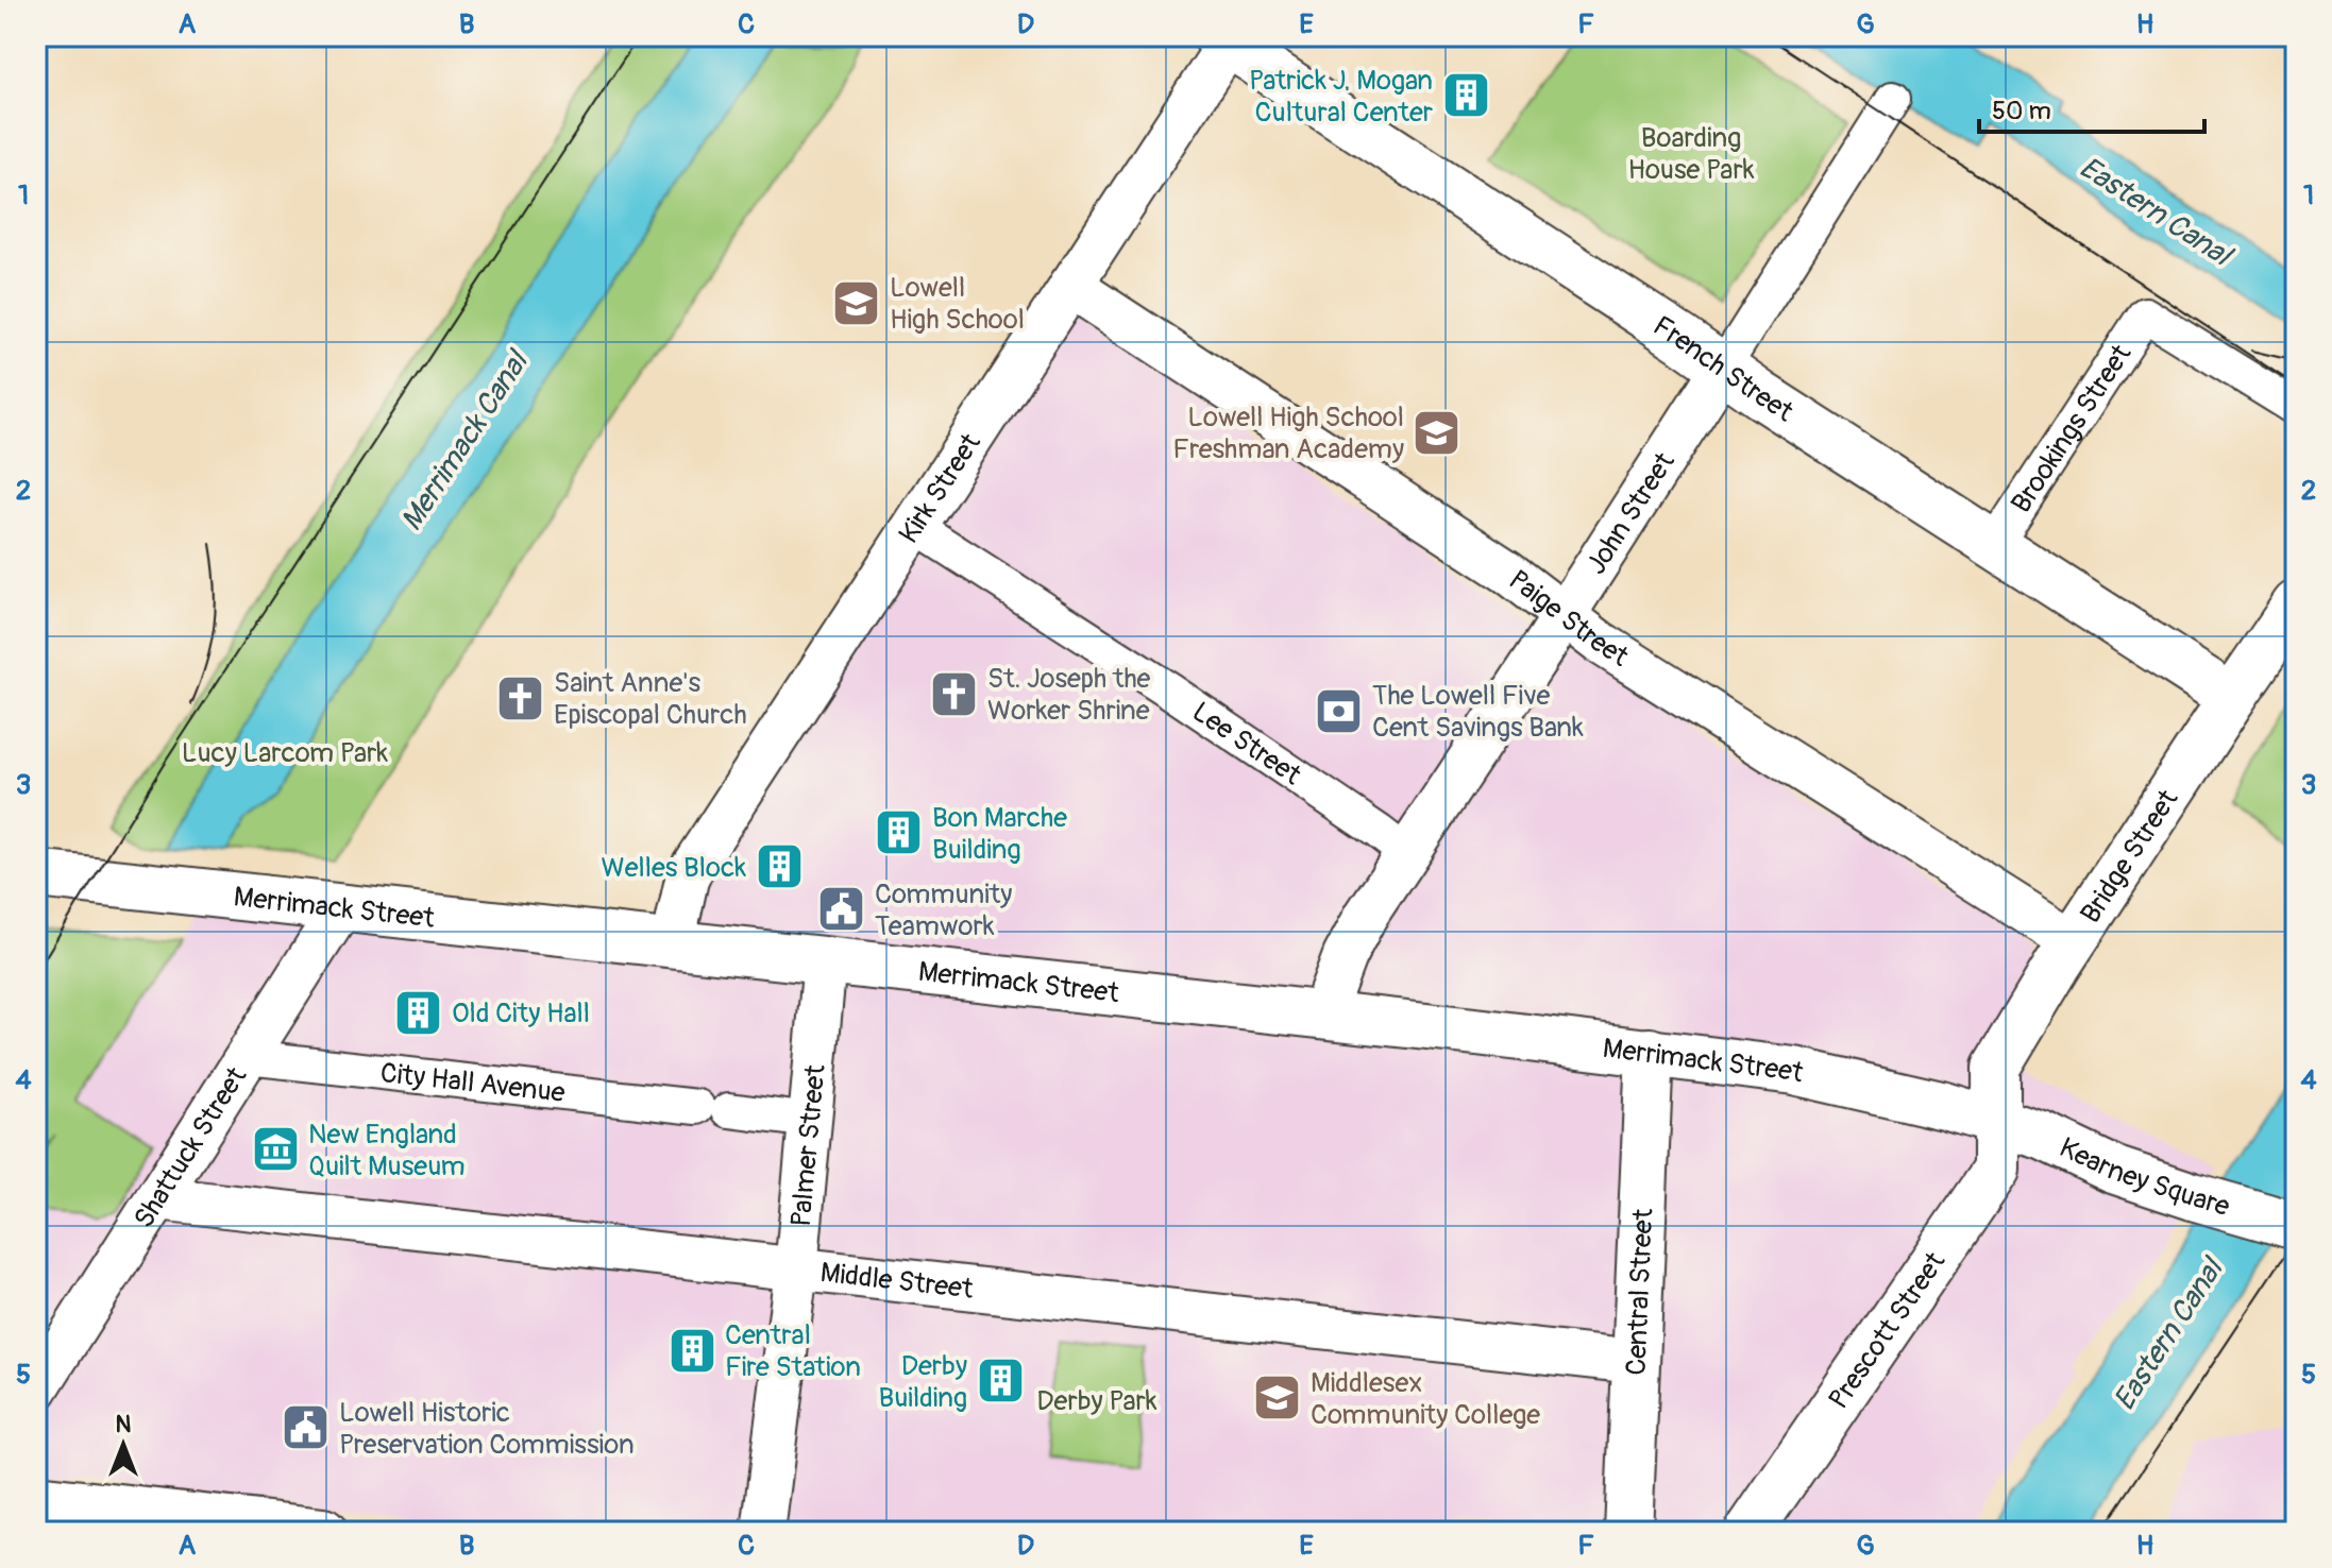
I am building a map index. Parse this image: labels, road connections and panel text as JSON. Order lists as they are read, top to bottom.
{
  "streets": {
    "main road": [
      "French Street",
      "Bridge Street",
      "Merrimack Street",
      "Kearney Square",
      "Central Street",
      "Prescott Street"
    ],
    "street": [
      "Brookings Street",
      "Kirk Street",
      "John Street",
      "Paige Street",
      "Lee Street",
      "City Hall Avenue",
      "Palmer Street",
      "Shattuck Street",
      "Middle Street"
    ]
  },
  "crossings": [
    ["French Street", "Brookings Street"],
    ["French Street", "Kirk Street"],
    ["French Street", "John Street"],
    ["French Street", "Bridge Street"],
    ["Kirk Street", "Paige Street"],
    ["Kirk Street", "Lee Street"],
    ["Kirk Street", "Merrimack Street"],
    ["John Street", "Paige Street"],
    ["John Street", "Lee Street"],
    ["John Street", "Merrimack Street"],
    ["Paige Street", "Bridge Street"],
    ["Bridge Street", "Merrimack Street"],
    ["Bridge Street", "Kearney Square"],
    ["Bridge Street", "Prescott Street"],
    ["Merrimack Street", "Palmer Street"],
    ["Merrimack Street", "Shattuck Street"],
    ["Merrimack Street", "Kearney Square"],
    ["Merrimack Street", "Central Street"],
    ["Merrimack Street", "Prescott Street"],
    ["City Hall Avenue", "Palmer Street"],
    ["City Hall Avenue", "Shattuck Street"],
    ["Palmer Street", "Middle Street"],
    ["Shattuck Street", "Middle Street"],
    ["Kearney Square", "Prescott Street"],
    ["Middle Street", "Central Street"]
  ],
  "water": ["Eastern Canal", "Merrimack Canal"],
  "parks": ["Boarding House Park", "Lucy Larcom Park", "Derby Park"],
  "places": {
    "building": [
      "Patrick J. Mogan Cultural Center",
      "Bon Marche Building",
      "Welles Block",
      "Old City Hall",
      "Central Fire Station",
      "Derby Building"
    ],
    "school or university": ["Lowell High School", "Lowell High School Freshman Academy", "Middlesex Community College"],
    "church": ["St. Joseph the Worker Shrine", "Saint Anne's Episcopal Church"],
    "bank": ["The Lowell Five Cent Savings Bank"],
    "public building": ["Community Teamwork", "Lowell Historic Preservation Commission"],
    "museum": ["New England Quilt Museum"]
  },
  "scale_bar": "50 m",
  "north": "top",
  "grid": {
    "columns": [
      "A",
      "B",
      "C",
      "D",
      "E",
      "F",
      "G",
      "H"
    ],
    "rows": [
      "1",
      "2",
      "3",
      "4",
      "5"
    ]
  }
}
